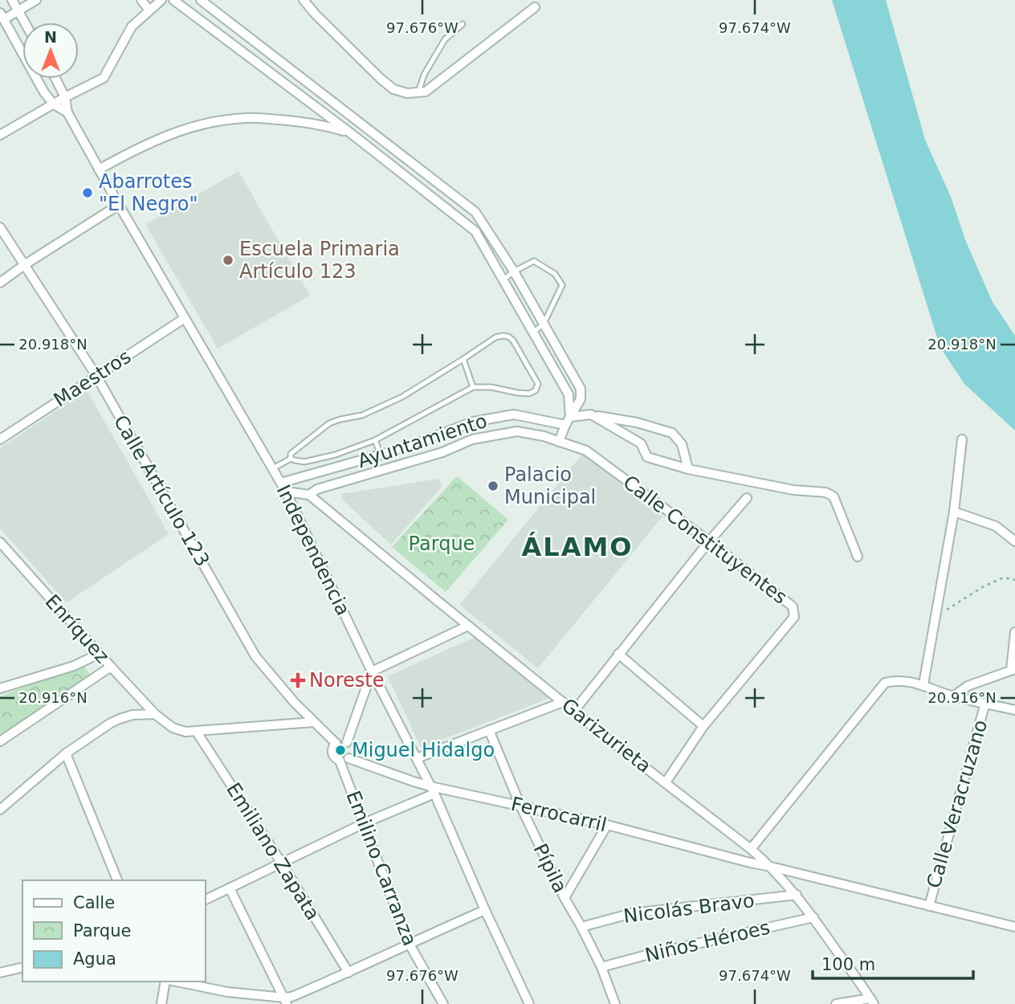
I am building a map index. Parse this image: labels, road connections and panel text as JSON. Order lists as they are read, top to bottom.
{
  "streets": {
    "street": [
      "Maestros",
      "Ayuntamiento",
      "Calle Artículo 123",
      "Calle Constituyentes",
      "Independencia",
      "Enríquez",
      "Garizurieta",
      "Calle Veracruzano",
      "Ferrocarril",
      "Emiliano Zapata",
      "Emilino Carranza",
      "Pípila",
      "Nicolás Bravo",
      "Niños Héroes"
    ]
  },
  "crossings": [
    ["Maestros", "Calle Artículo 123"],
    ["Maestros", "Independencia"],
    ["Ayuntamiento", "Calle Constituyentes"],
    ["Ayuntamiento", "Independencia"],
    ["Ayuntamiento", "Garizurieta"],
    ["Calle Artículo 123", "Enríquez"],
    ["Calle Artículo 123", "Ferrocarril"],
    ["Calle Artículo 123", "Emilino Carranza"],
    ["Independencia", "Ferrocarril"],
    ["Enríquez", "Emiliano Zapata"],
    ["Garizurieta", "Ferrocarril"],
    ["Garizurieta", "Nicolás Bravo"],
    ["Garizurieta", "Niños Héroes"],
    ["Calle Veracruzano", "Ferrocarril"],
    ["Ferrocarril", "Emilino Carranza"],
    ["Ferrocarril", "Pípila"],
    ["Pípila", "Nicolás Bravo"],
    ["Pípila", "Niños Héroes"]
  ],
  "districts": ["ÁLAMO"],
  "parks": ["Parque"],
  "places": {
    "other": [
      "Abarrotes \"El Negro\"",
      "Escuela Primaria Artículo 123",
      "Palacio Municipal",
      "Miguel Hidalgo"
    ],
    "health": ["Noreste"]
  },
  "legend": ["Calle", "Parque", "Agua"],
  "scale_bar": "100 m",
  "north": "top",
  "coordinates": [
    "97.676°W",
    "97.674°W",
    "20.918°N",
    "20.916°N"
  ]
}
